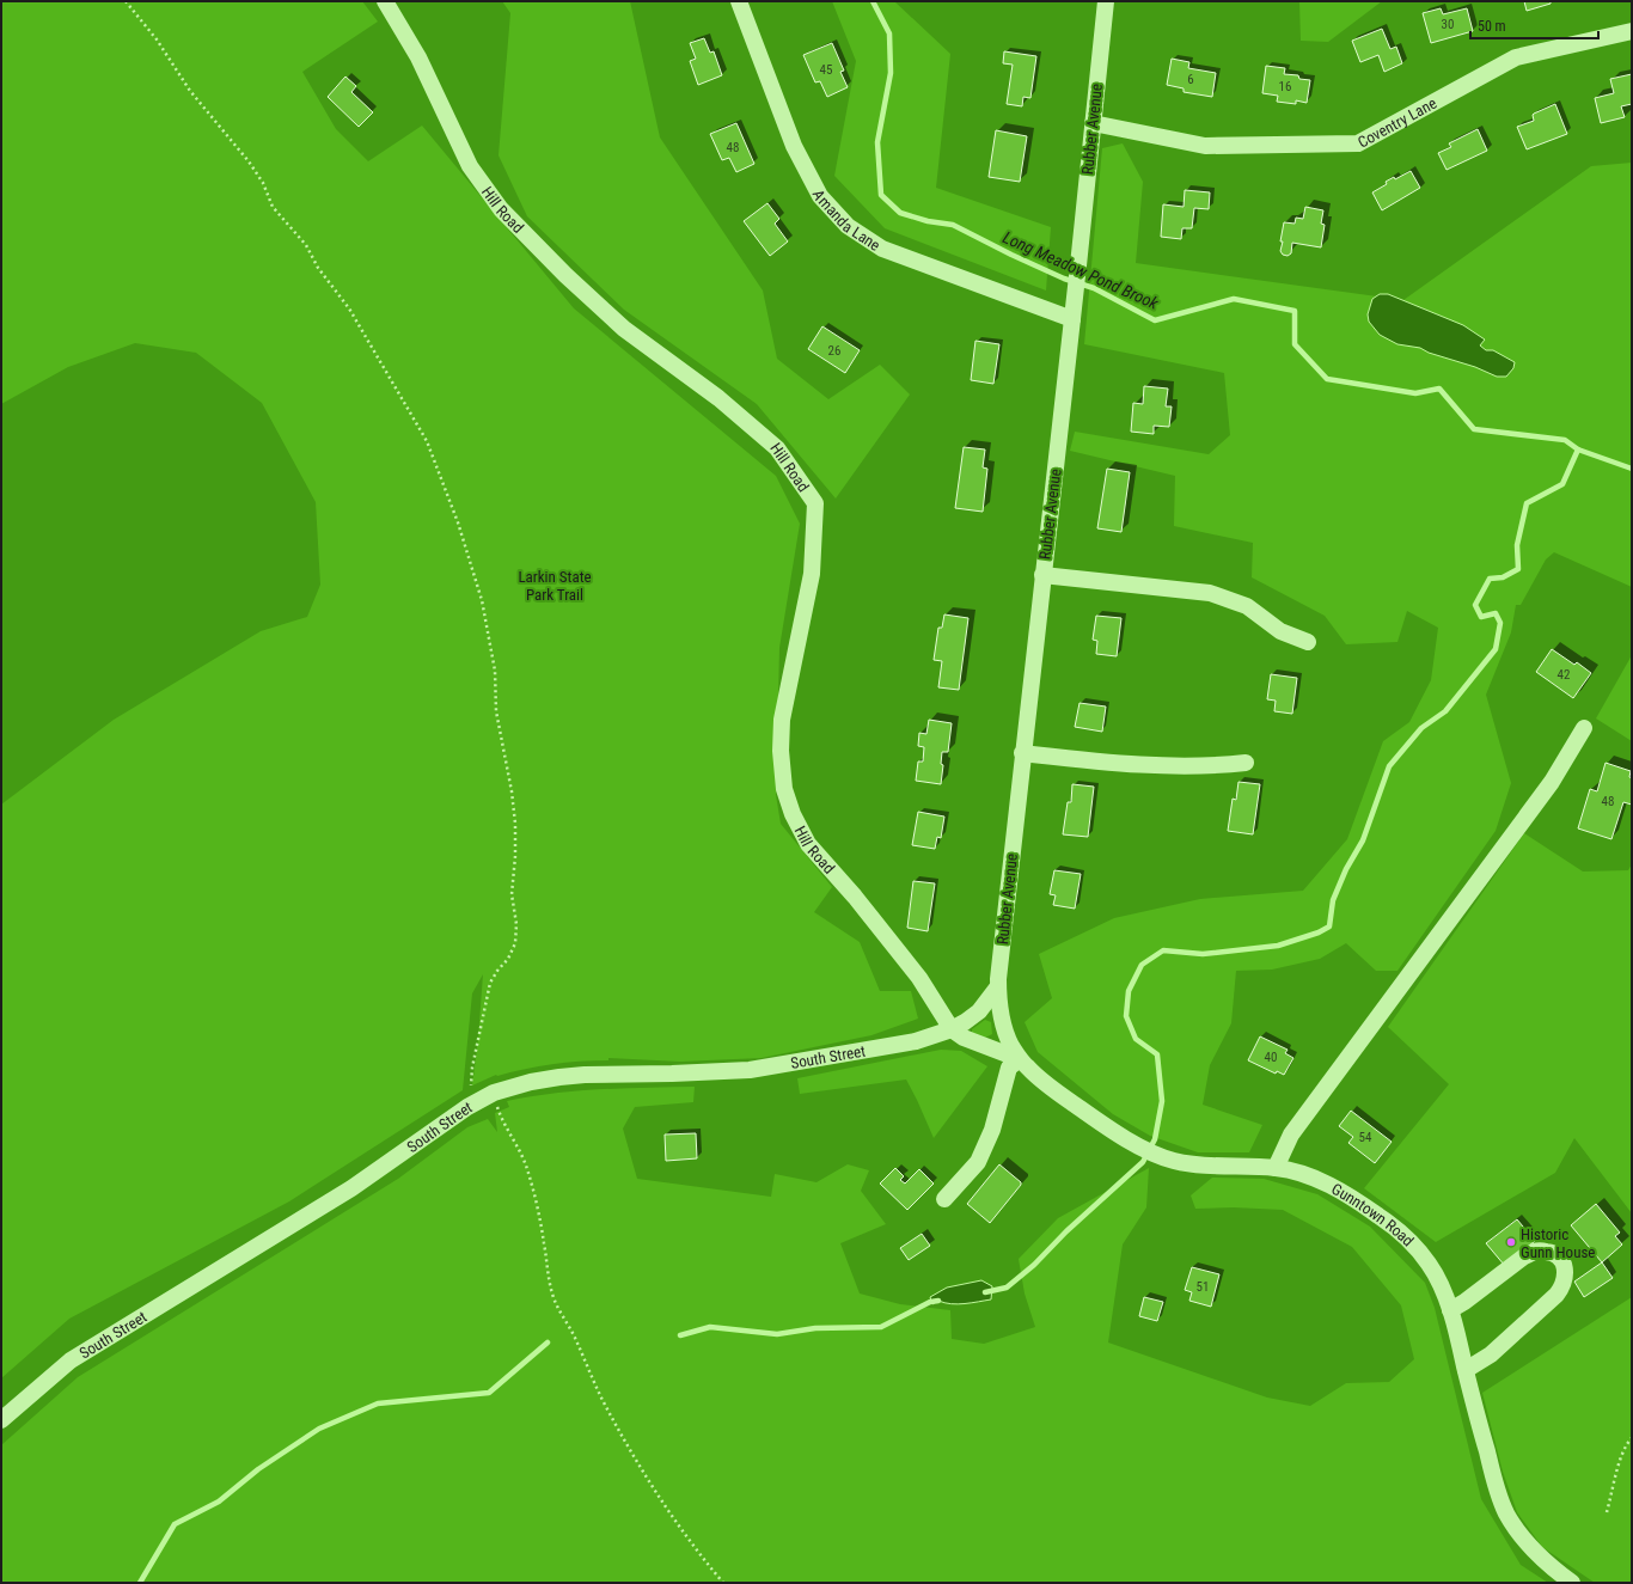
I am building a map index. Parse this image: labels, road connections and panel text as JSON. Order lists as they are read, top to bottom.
{
  "streets": {
    "street": [
      "Coventry Lane",
      "Rubber Avenue",
      "Hill Road",
      "Amanda Lane",
      "South Street",
      "Gunntown Road"
    ]
  },
  "crossings": [
    ["Coventry Lane", "Rubber Avenue"],
    ["Rubber Avenue", "Amanda Lane"],
    ["Rubber Avenue", "South Street"],
    ["Rubber Avenue", "Gunntown Road"],
    ["Hill Road", "South Street"]
  ],
  "water": ["Long Meadow Pond Brook"],
  "parks": ["Larkin State Park Trail"],
  "places": ["Historic Gunn House"],
  "house_numbers": [
    "30",
    "45",
    "6",
    "16",
    "48",
    "26",
    "42",
    "48",
    "40",
    "54",
    "51"
  ],
  "scale_bar": "50 m"
}
